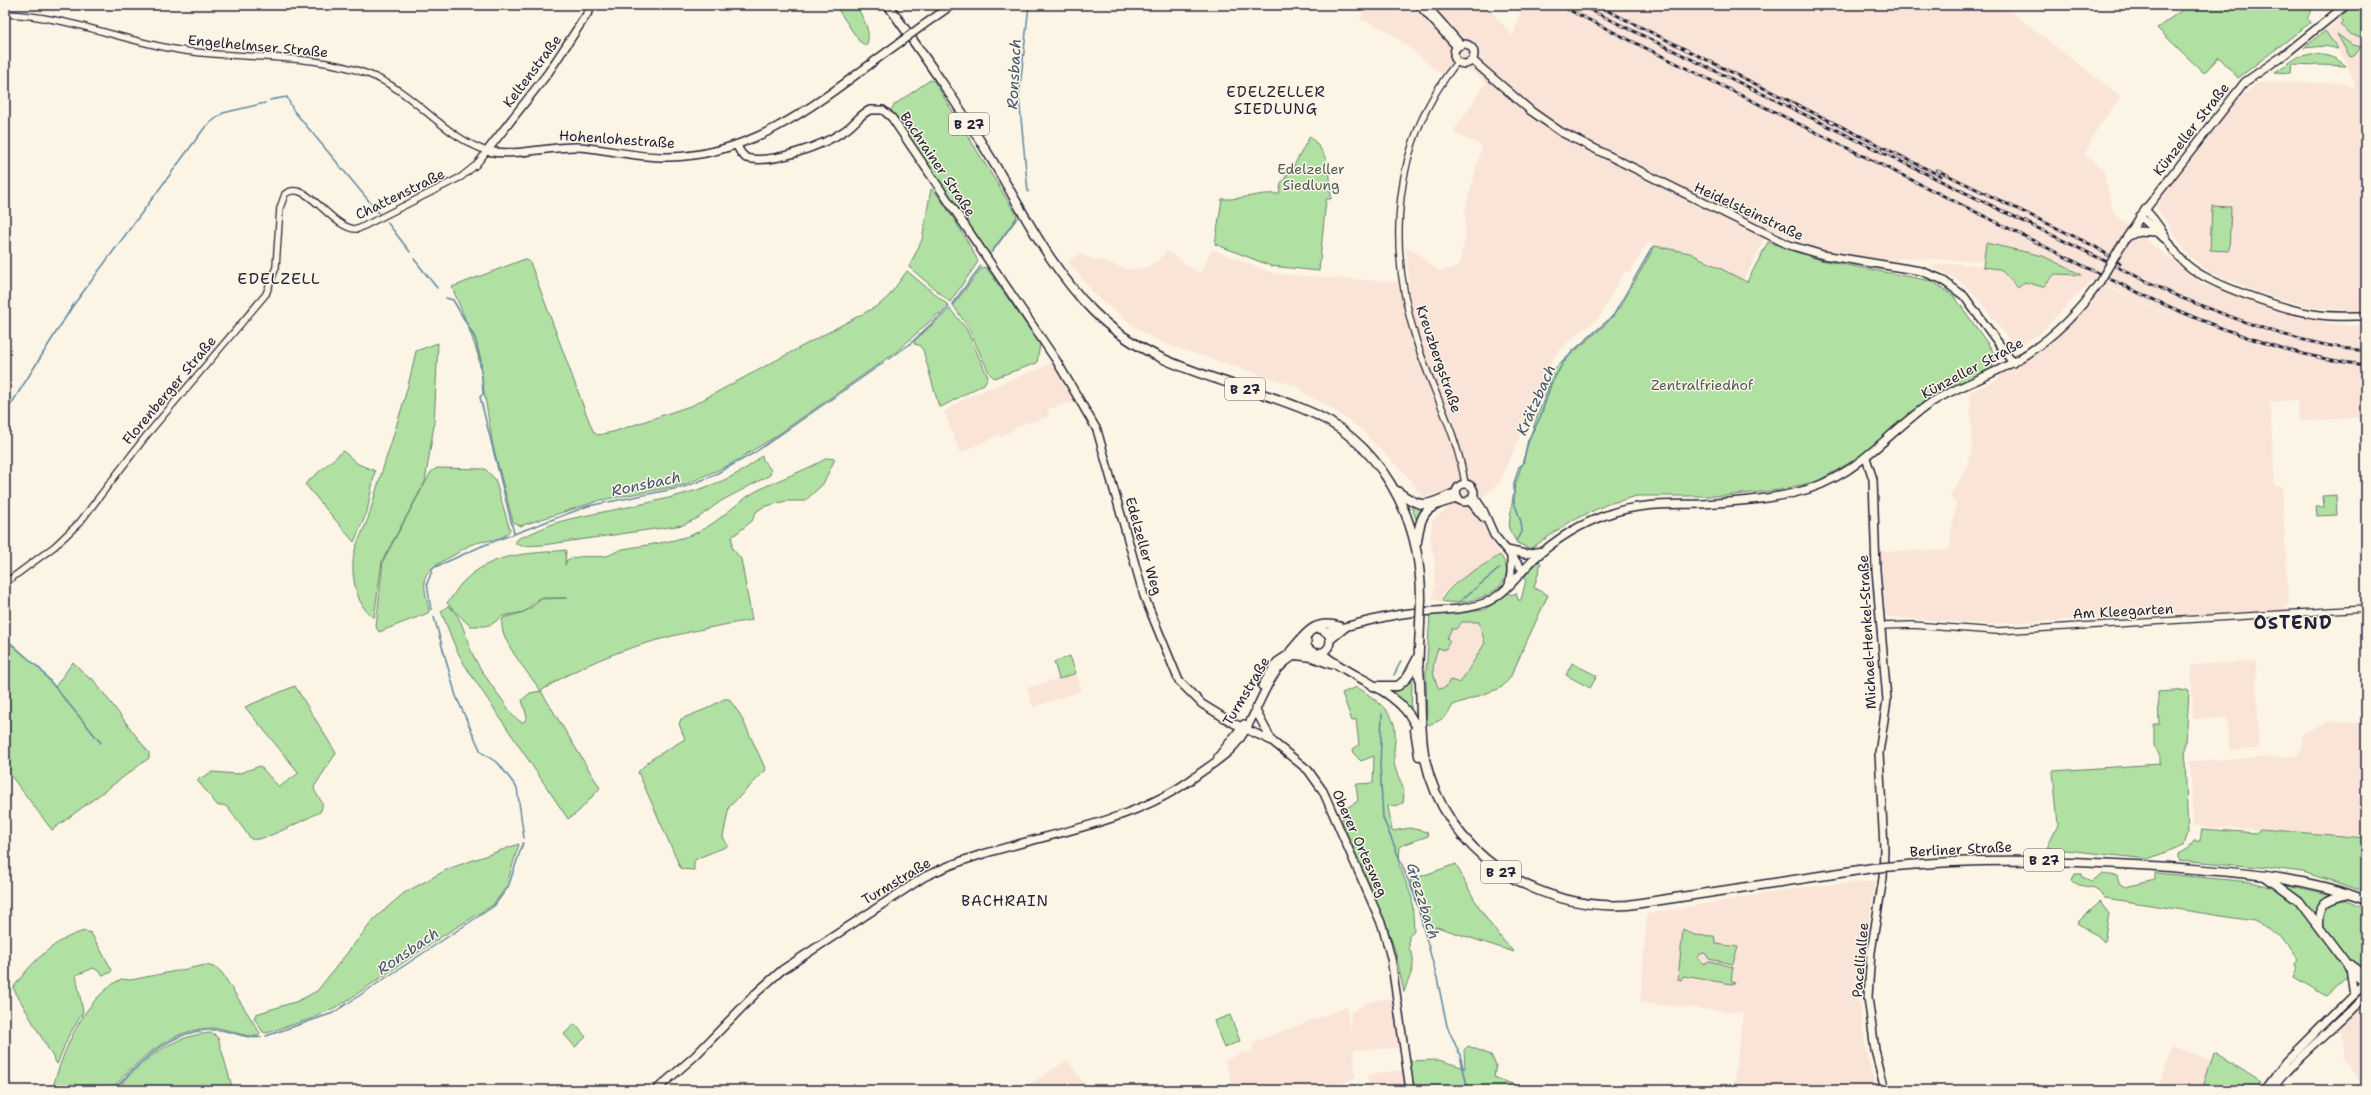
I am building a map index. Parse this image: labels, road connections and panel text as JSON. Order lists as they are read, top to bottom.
{
  "streets": {
    "highway": ["B 27", "Berliner Straße"],
    "main road": [
      "Keltenstraße",
      "Künzeller Straße",
      "Hohenlohestraße",
      "Bachrainer Straße",
      "Heidelsteinstraße",
      "Kreuzbergstraße",
      "Edelzeller Weg",
      "Michael-Henkel-Straße",
      "Turmstraße",
      "Oberer Ortesweg",
      "Pacelliallee"
    ],
    "street": [
      "Engelhelmser Straße",
      "Chattenstraße",
      "Florenberger Straße",
      "Am Kleegarten"
    ]
  },
  "crossings": [
    ["Engelhelmser Straße", "Keltenstraße"],
    ["Engelhelmser Straße", "Hohenlohestraße"],
    ["Engelhelmser Straße", "Chattenstraße"],
    ["Keltenstraße", "Hohenlohestraße"],
    ["Keltenstraße", "Chattenstraße"],
    ["Künzeller Straße", "Heidelsteinstraße"],
    ["Künzeller Straße", "Kreuzbergstraße"],
    ["Künzeller Straße", "Michael-Henkel-Straße"],
    ["Hohenlohestraße", "Bachrainer Straße"],
    ["Hohenlohestraße", "Chattenstraße"],
    ["Bachrainer Straße", "Edelzeller Weg"],
    ["Chattenstraße", "Florenberger Straße"],
    ["Heidelsteinstraße", "Kreuzbergstraße"],
    ["Edelzeller Weg", "Turmstraße"],
    ["Edelzeller Weg", "Oberer Ortesweg"],
    ["Am Kleegarten", "Michael-Henkel-Straße"],
    ["Michael-Henkel-Straße", "Pacelliallee"],
    ["Turmstraße", "Oberer Ortesweg"]
  ],
  "districts": [
    "EDELZELLER SIEDLUNG",
    "EDELZELL",
    "OSTEND",
    "BACHRAIN"
  ],
  "water": ["Ronsbach", "Krätzbach", "Grezzbach"],
  "parks": ["Edelzeller Siedlung", "Zentralfriedhof"]
}
